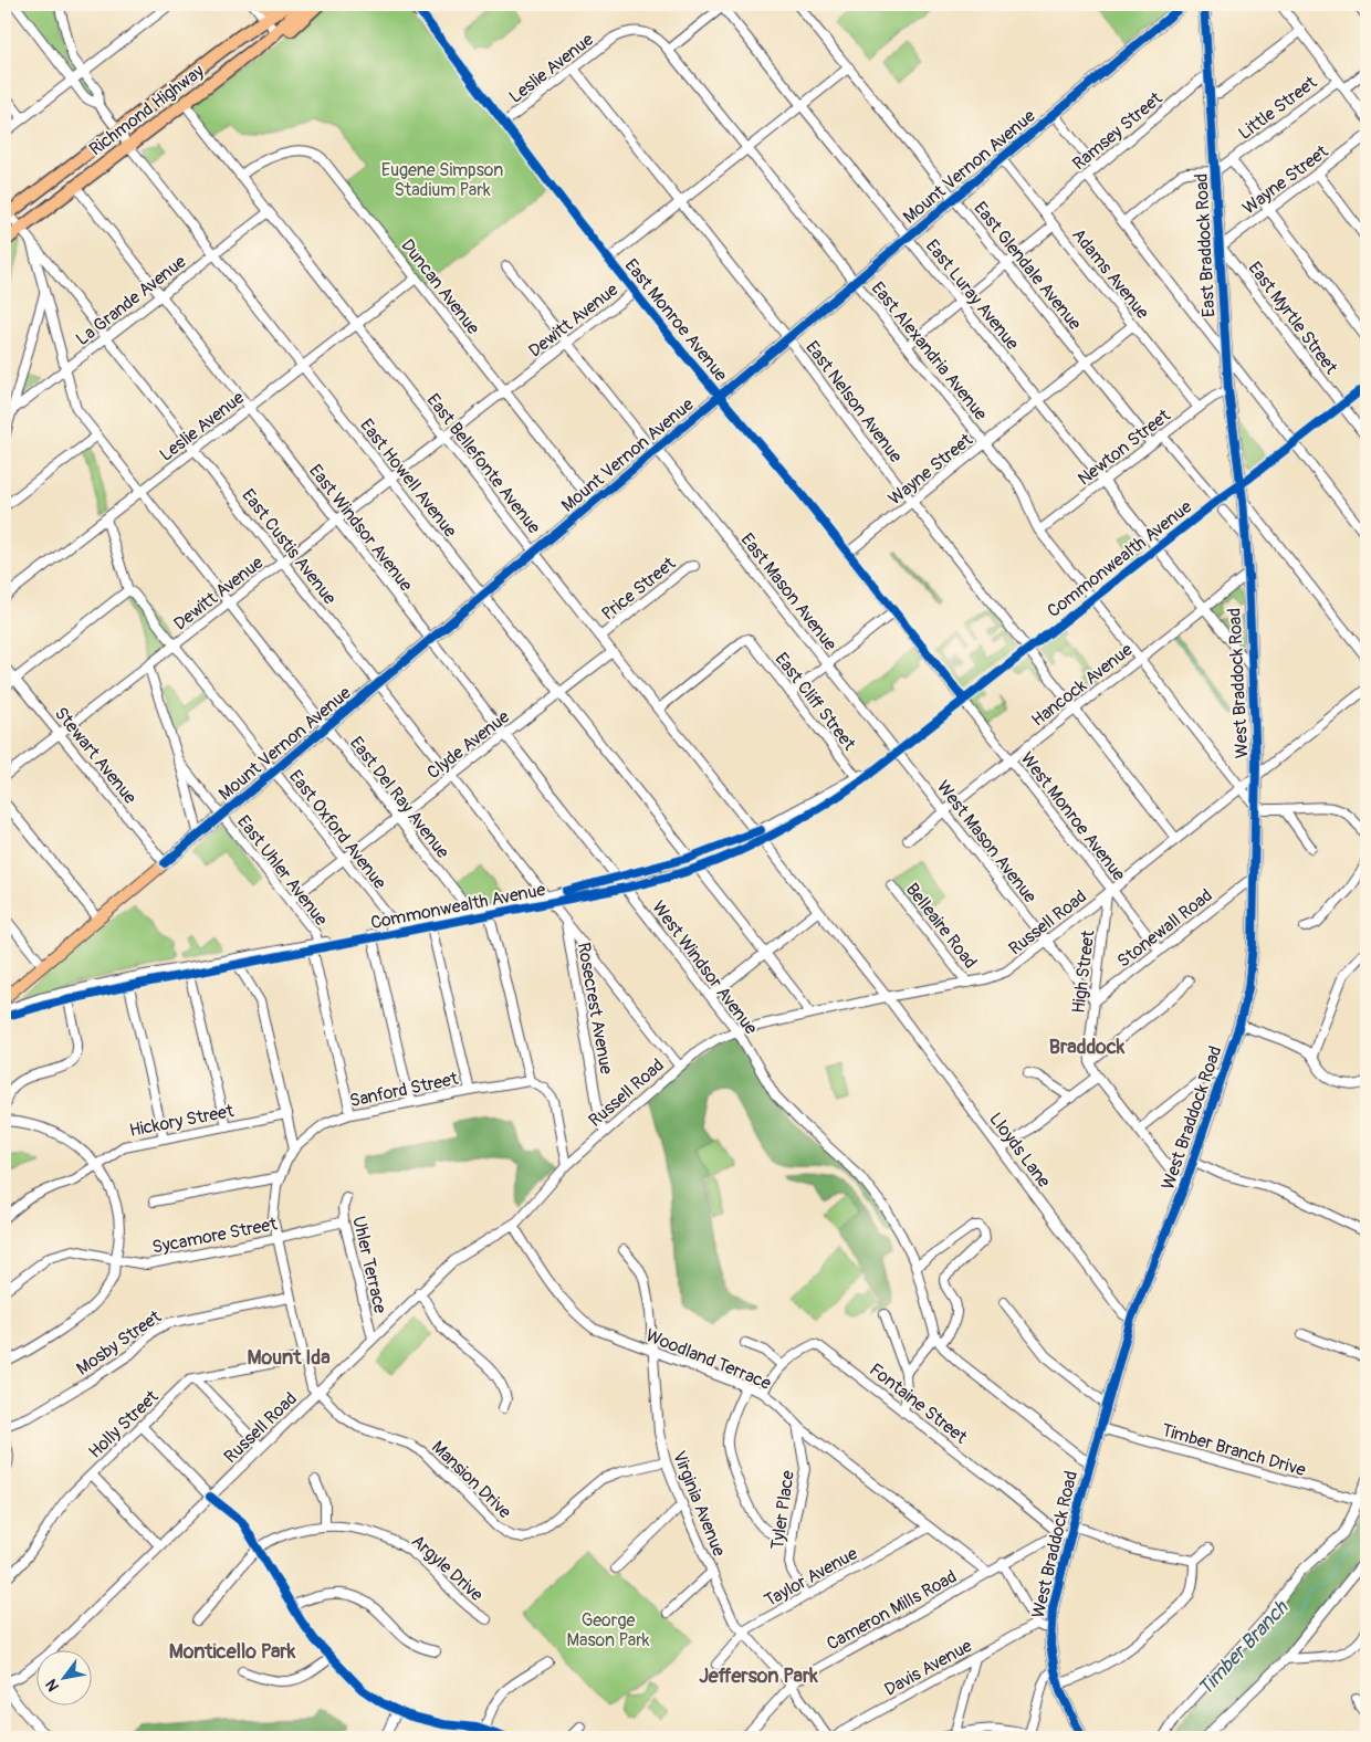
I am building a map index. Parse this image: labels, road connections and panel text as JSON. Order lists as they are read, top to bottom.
{
  "streets": {
    "highway": ["Richmond Highway"],
    "main road": ["Mount Vernon Avenue", "East Braddock Road", "West Braddock Road"],
    "street": [
      "Leslie Avenue",
      "Little Street",
      "Ramsey Street",
      "Wayne Street",
      "East Glendale Avenue",
      "Adams Avenue",
      "Duncan Avenue",
      "East Luray Avenue",
      "La Grande Avenue",
      "East Myrtle Street",
      "Dewitt Avenue",
      "East Monroe Avenue",
      "East Alexandria Avenue",
      "East Nelson Avenue",
      "Newton Street",
      "East Bellefonte Avenue",
      "East Howell Avenue",
      "East Windsor Avenue",
      "East Custis Avenue",
      "Commonwealth Avenue",
      "Price Street",
      "East Mason Avenue",
      "Hancock Avenue",
      "East Cliff Street",
      "Clyde Avenue",
      "Stewart Avenue",
      "East Del Ray Avenue",
      "West Monroe Avenue",
      "East Oxford Avenue",
      "West Mason Avenue",
      "East Uhler Avenue",
      "Russell Road",
      "Belleaire Road",
      "Stonewall Road",
      "West Windsor Avenue",
      "High Street",
      "Rosecrest Avenue",
      "Sanford Street",
      "Hickory Street",
      "Lloyds Lane",
      "Sycamore Street",
      "Uhler Terrace",
      "Mosby Street",
      "Woodland Terrace",
      "Fontaine Street",
      "Holly Street",
      "Timber Branch Drive",
      "Mansion Drive",
      "Virginia Avenue",
      "Tyler Place",
      "Argyle Drive",
      "Taylor Avenue",
      "Cameron Mills Road",
      "Davis Avenue"
    ]
  },
  "crossings": [
    ["Leslie Avenue", "Duncan Avenue"],
    ["Leslie Avenue", "East Monroe Avenue"],
    ["Leslie Avenue", "East Alexandria Avenue"],
    ["Leslie Avenue", "East Nelson Avenue"],
    ["Leslie Avenue", "East Bellefonte Avenue"],
    ["Leslie Avenue", "East Howell Avenue"],
    ["Leslie Avenue", "East Windsor Avenue"],
    ["Leslie Avenue", "East Custis Avenue"],
    ["Leslie Avenue", "East Del Ray Avenue"],
    ["Little Street", "East Braddock Road"],
    ["Richmond Highway", "East Bellefonte Avenue"],
    ["Richmond Highway", "East Howell Avenue"],
    ["Richmond Highway", "East Windsor Avenue"],
    ["Richmond Highway", "East Custis Avenue"],
    ["Ramsey Street", "East Braddock Road"],
    ["Ramsey Street", "Adams Avenue"],
    ["Mount Vernon Avenue", "East Glendale Avenue"],
    ["Mount Vernon Avenue", "Adams Avenue"],
    ["Mount Vernon Avenue", "Duncan Avenue"],
    ["Mount Vernon Avenue", "East Luray Avenue"],
    ["Mount Vernon Avenue", "East Monroe Avenue"],
    ["Mount Vernon Avenue", "East Alexandria Avenue"],
    ["Mount Vernon Avenue", "East Nelson Avenue"],
    ["Mount Vernon Avenue", "East Bellefonte Avenue"],
    ["Mount Vernon Avenue", "East Howell Avenue"],
    ["Mount Vernon Avenue", "East Windsor Avenue"],
    ["Mount Vernon Avenue", "East Custis Avenue"],
    ["Mount Vernon Avenue", "East Mason Avenue"],
    ["Mount Vernon Avenue", "Stewart Avenue"],
    ["Mount Vernon Avenue", "East Del Ray Avenue"],
    ["Mount Vernon Avenue", "East Oxford Avenue"],
    ["Mount Vernon Avenue", "East Uhler Avenue"],
    ["Wayne Street", "East Braddock Road"],
    ["Wayne Street", "East Glendale Avenue"],
    ["Wayne Street", "Adams Avenue"],
    ["Wayne Street", "East Luray Avenue"],
    ["Wayne Street", "East Myrtle Street"],
    ["Wayne Street", "East Monroe Avenue"],
    ["Wayne Street", "East Alexandria Avenue"],
    ["Wayne Street", "East Nelson Avenue"],
    ["East Braddock Road", "East Myrtle Street"],
    ["East Braddock Road", "Newton Street"],
    ["East Braddock Road", "Commonwealth Avenue"],
    ["East Braddock Road", "West Braddock Road"],
    ["East Glendale Avenue", "Dewitt Avenue"],
    ["East Glendale Avenue", "Newton Street"],
    ["Adams Avenue", "Newton Street"],
    ["Duncan Avenue", "Dewitt Avenue"],
    ["Duncan Avenue", "East Bellefonte Avenue"],
    ["East Luray Avenue", "Dewitt Avenue"],
    ["East Luray Avenue", "Newton Street"],
    ["East Luray Avenue", "Commonwealth Avenue"],
    ["East Luray Avenue", "West Braddock Road"],
    ["East Luray Avenue", "Hancock Avenue"],
    ["La Grande Avenue", "East Bellefonte Avenue"],
    ["La Grande Avenue", "East Howell Avenue"],
    ["La Grande Avenue", "East Windsor Avenue"],
    ["La Grande Avenue", "East Custis Avenue"],
    ["La Grande Avenue", "East Del Ray Avenue"],
    ["East Myrtle Street", "Commonwealth Avenue"],
    ["Dewitt Avenue", "East Monroe Avenue"],
    ["Dewitt Avenue", "East Alexandria Avenue"],
    ["Dewitt Avenue", "East Nelson Avenue"],
    ["Dewitt Avenue", "East Bellefonte Avenue"],
    ["Dewitt Avenue", "East Howell Avenue"],
    ["Dewitt Avenue", "East Windsor Avenue"],
    ["Dewitt Avenue", "East Custis Avenue"],
    ["Dewitt Avenue", "East Mason Avenue"],
    ["Dewitt Avenue", "Stewart Avenue"],
    ["Dewitt Avenue", "East Del Ray Avenue"],
    ["Dewitt Avenue", "East Oxford Avenue"],
    ["East Monroe Avenue", "Commonwealth Avenue"],
    ["East Monroe Avenue", "West Monroe Avenue"],
    ["East Alexandria Avenue", "Newton Street"],
    ["East Alexandria Avenue", "Commonwealth Avenue"],
    ["East Alexandria Avenue", "West Braddock Road"],
    ["East Alexandria Avenue", "Hancock Avenue"],
    ["East Alexandria Avenue", "Russell Road"],
    ["East Nelson Avenue", "Commonwealth Avenue"],
    ["East Nelson Avenue", "Hancock Avenue"],
    ["East Nelson Avenue", "Russell Road"],
    ["East Bellefonte Avenue", "Commonwealth Avenue"],
    ["East Bellefonte Avenue", "Price Street"],
    ["East Bellefonte Avenue", "East Cliff Street"],
    ["East Bellefonte Avenue", "Clyde Avenue"],
    ["East Bellefonte Avenue", "Lloyds Lane"],
    ["East Howell Avenue", "Commonwealth Avenue"],
    ["East Howell Avenue", "Clyde Avenue"],
    ["East Howell Avenue", "Russell Road"],
    ["East Windsor Avenue", "Commonwealth Avenue"],
    ["East Windsor Avenue", "Clyde Avenue"],
    ["East Windsor Avenue", "West Windsor Avenue"],
    ["East Custis Avenue", "Commonwealth Avenue"],
    ["East Custis Avenue", "Clyde Avenue"],
    ["East Custis Avenue", "Russell Road"],
    ["East Custis Avenue", "Rosecrest Avenue"],
    ["Commonwealth Avenue", "East Mason Avenue"],
    ["Commonwealth Avenue", "West Braddock Road"],
    ["Commonwealth Avenue", "East Cliff Street"],
    ["Commonwealth Avenue", "East Del Ray Avenue"],
    ["Commonwealth Avenue", "West Monroe Avenue"],
    ["Commonwealth Avenue", "East Oxford Avenue"],
    ["Commonwealth Avenue", "West Mason Avenue"],
    ["Commonwealth Avenue", "East Uhler Avenue"],
    ["Commonwealth Avenue", "West Windsor Avenue"],
    ["East Mason Avenue", "West Mason Avenue"],
    ["West Braddock Road", "Hancock Avenue"],
    ["West Braddock Road", "Russell Road"],
    ["West Braddock Road", "Stonewall Road"],
    ["West Braddock Road", "West Windsor Avenue"],
    ["West Braddock Road", "High Street"],
    ["West Braddock Road", "Lloyds Lane"],
    ["West Braddock Road", "Fontaine Street"],
    ["West Braddock Road", "Timber Branch Drive"],
    ["West Braddock Road", "Cameron Mills Road"],
    ["Hancock Avenue", "West Monroe Avenue"],
    ["Hancock Avenue", "West Mason Avenue"],
    ["Clyde Avenue", "East Del Ray Avenue"],
    ["Clyde Avenue", "East Oxford Avenue"],
    ["Clyde Avenue", "East Uhler Avenue"],
    ["West Monroe Avenue", "Russell Road"],
    ["West Monroe Avenue", "Stonewall Road"],
    ["West Monroe Avenue", "High Street"],
    ["West Mason Avenue", "Russell Road"],
    ["West Mason Avenue", "Stonewall Road"],
    ["West Mason Avenue", "High Street"],
    ["East Uhler Avenue", "Sanford Street"],
    ["Russell Road", "Belleaire Road"],
    ["Russell Road", "West Windsor Avenue"],
    ["Russell Road", "High Street"],
    ["Russell Road", "Rosecrest Avenue"],
    ["Russell Road", "Lloyds Lane"],
    ["Russell Road", "Uhler Terrace"],
    ["Russell Road", "Woodland Terrace"],
    ["Russell Road", "Mansion Drive"],
    ["Stonewall Road", "High Street"],
    ["Sycamore Street", "Uhler Terrace"],
    ["Woodland Terrace", "Fontaine Street"],
    ["Woodland Terrace", "Virginia Avenue"],
    ["Woodland Terrace", "Tyler Place"],
    ["Woodland Terrace", "Taylor Avenue"],
    ["Woodland Terrace", "Cameron Mills Road"],
    ["Fontaine Street", "Cameron Mills Road"],
    ["Mansion Drive", "Virginia Avenue"],
    ["Virginia Avenue", "Taylor Avenue"],
    ["Virginia Avenue", "Cameron Mills Road"],
    ["Tyler Place", "Taylor Avenue"]
  ],
  "districts": [
    "Braddock",
    "Mount Ida",
    "Monticello Park",
    "Jefferson Park"
  ],
  "water": ["Timber Branch"],
  "parks": ["Eugene Simpson Stadium Park", "George Mason Park"],
  "north": "bottom left"
}
